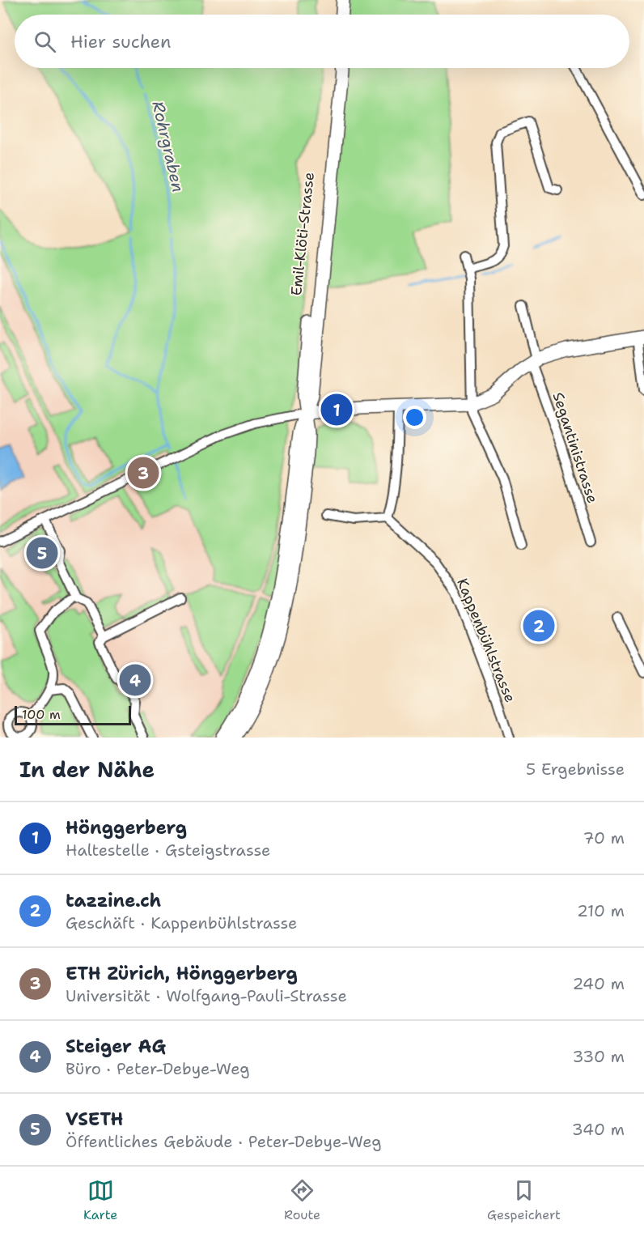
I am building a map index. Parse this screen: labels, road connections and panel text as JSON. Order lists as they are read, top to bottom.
{
  "streets": {
    "street": ["Emil-Klöti-Strasse", "Segantinistrasse", "Kappenbühlstrasse"]
  },
  "water": ["Rohrgraben"],
  "scale_bar": "100 m",
  "page": {
    "search": "Hier suchen",
    "pins": [
      "1",
      "3",
      "5",
      "2",
      "4"
    ],
    "scale": "100 m",
    "heading": ["In der Nähe", "5 Ergebnisse"],
    "list": [
      {
        "mark": "1",
        "name": "Hönggerberg",
        "note": "Haltestelle · Gsteigstrasse",
        "value": "70 m"
      },
      {
        "mark": "2",
        "name": "tazzine.ch",
        "note": "Geschäft · Kappenbühlstrasse",
        "value": "210 m"
      },
      {
        "mark": "3",
        "name": "ETH Zürich, Hönggerberg",
        "note": "Universität · Wolfgang-Pauli-Strasse",
        "value": "240 m"
      },
      {
        "mark": "4",
        "name": "Steiger AG",
        "note": "Büro · Peter-Debye-Weg",
        "value": "330 m"
      },
      {
        "mark": "5",
        "name": "VSETH",
        "note": "Öffentliches Gebäude · Peter-Debye-Weg",
        "value": "340 m"
      }
    ],
    "nav": ["Karte", "Route", "Gespeichert"]
  }
}
